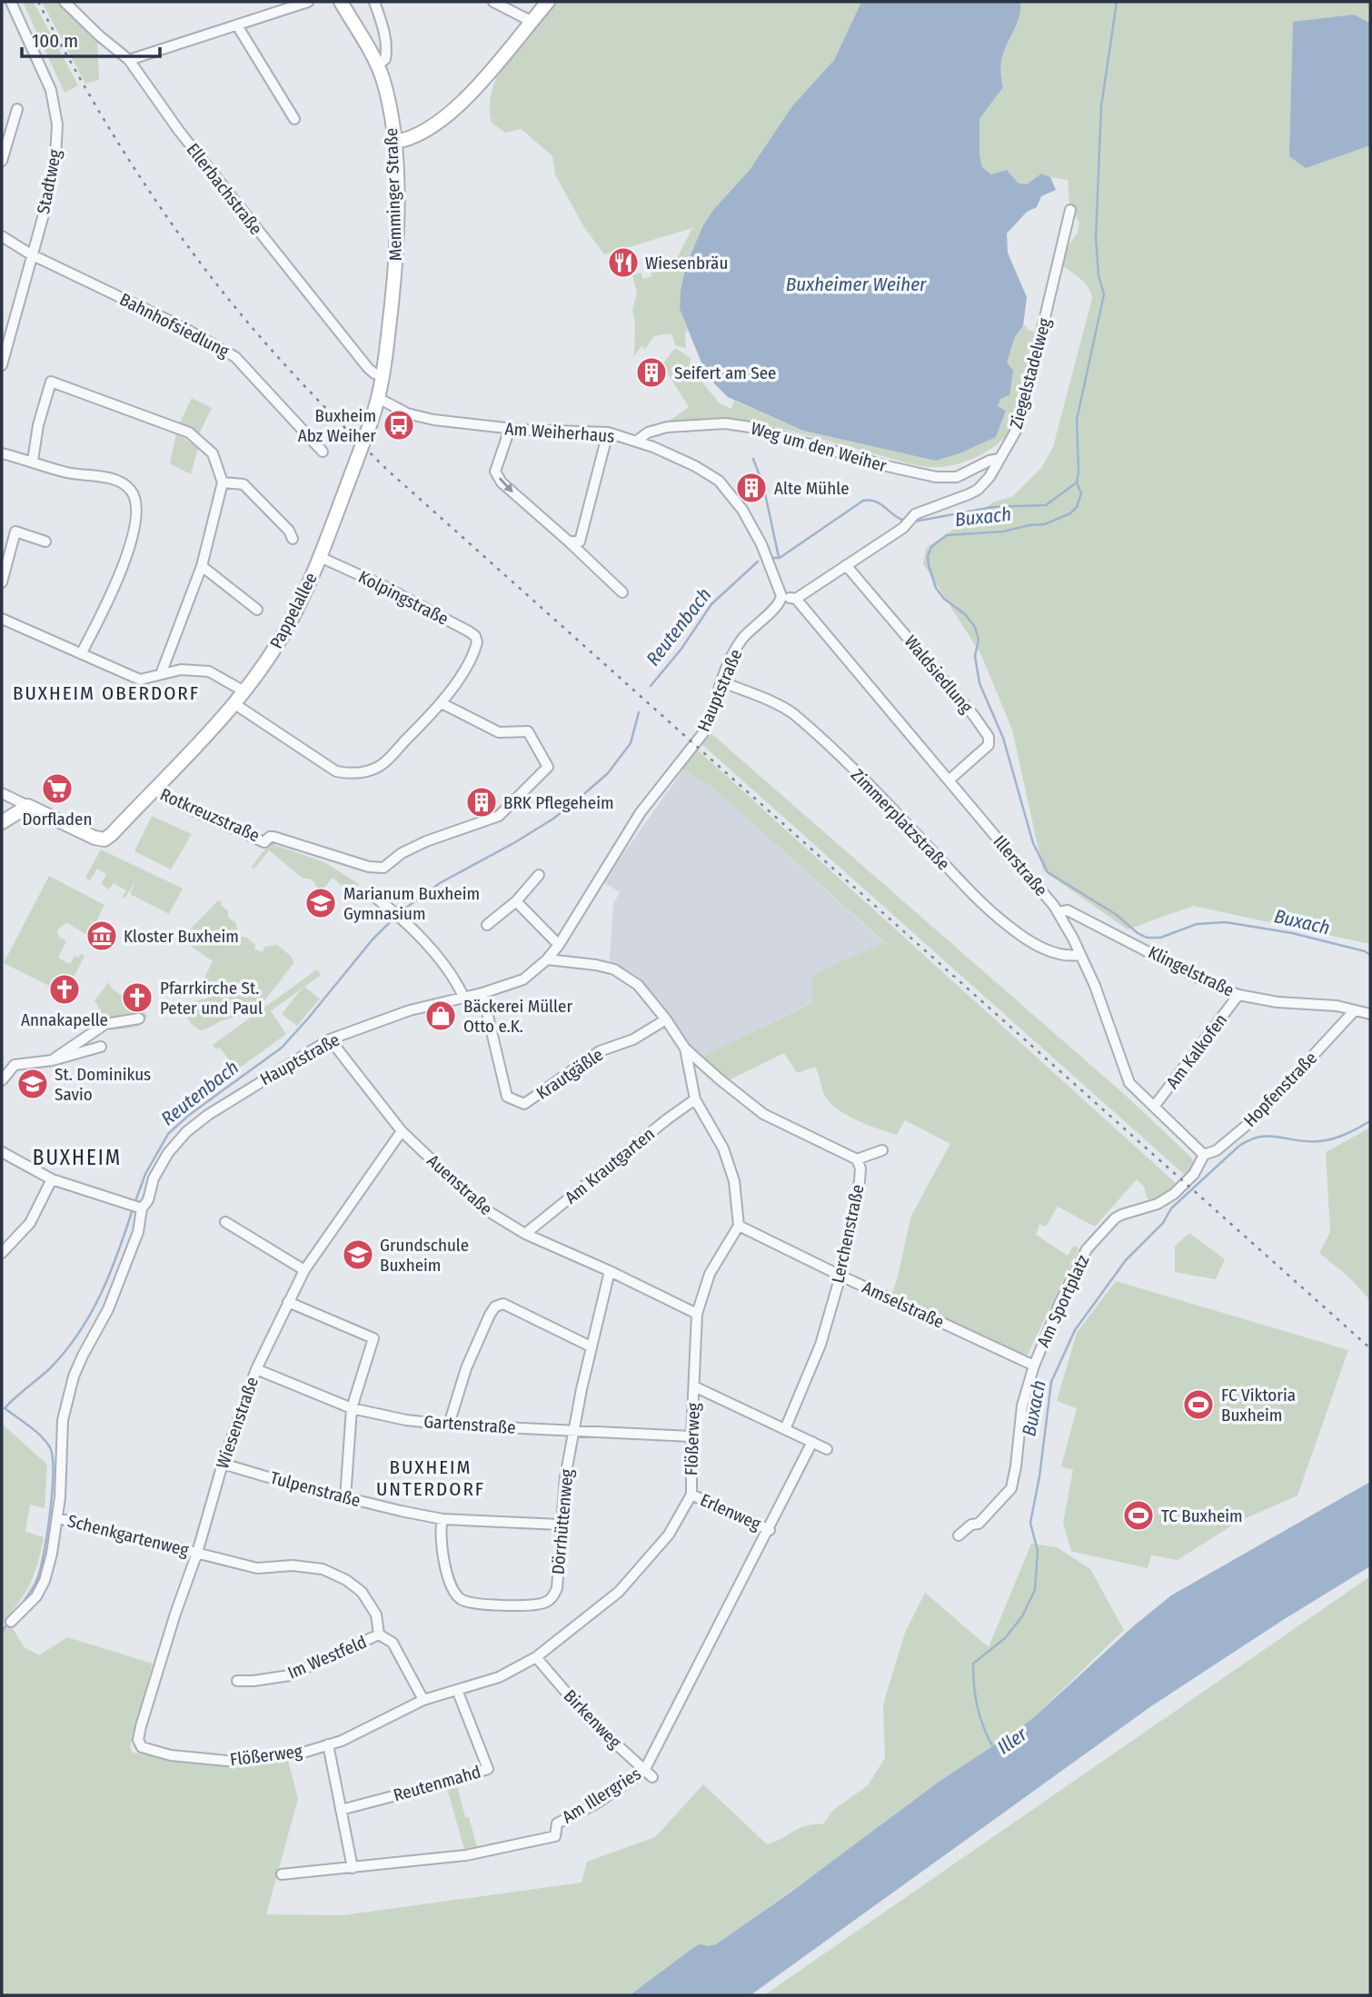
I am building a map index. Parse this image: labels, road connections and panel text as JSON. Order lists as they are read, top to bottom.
{
  "streets": {
    "street": [
      "Stadtweg",
      "Ellerbachstraße",
      "Memminger Straße",
      "Bahnhofsiedlung",
      "Ziegelstadelweg",
      "Am Weiherhaus",
      "Weg um den Weiher",
      "Kolpingstraße",
      "Pappelallee",
      "Waldsiedlung",
      "Hauptstraße",
      "Rotkreuzstraße",
      "Zimmerplatzstraße",
      "Illerstraße",
      "Klingelstraße",
      "Am Kalkofen",
      "Krautgäßle",
      "Hopfenstraße",
      "Am Krautgarten",
      "Auenstraße",
      "Lerchenstraße",
      "Am Sportplatz",
      "Amselstraße",
      "Wiesenstraße",
      "Gartenstraße",
      "Flößerweg",
      "Tulpenstraße",
      "Erlenweg",
      "Dörrhüttenweg",
      "Schenkgartenweg",
      "Im Westfeld",
      "Birkenweg",
      "Reutenmahd",
      "Am Illergries"
    ]
  },
  "crossings": [
    ["Stadtweg", "Bahnhofsiedlung"],
    ["Ellerbachstraße", "Memminger Straße"],
    ["Memminger Straße", "Am Weiherhaus"],
    ["Memminger Straße", "Pappelallee"],
    ["Ziegelstadelweg", "Weg um den Weiher"],
    ["Ziegelstadelweg", "Waldsiedlung"],
    ["Ziegelstadelweg", "Illerstraße"],
    ["Am Weiherhaus", "Weg um den Weiher"],
    ["Am Weiherhaus", "Pappelallee"],
    ["Am Weiherhaus", "Hauptstraße"],
    ["Kolpingstraße", "Pappelallee"],
    ["Kolpingstraße", "Rotkreuzstraße"],
    ["Pappelallee", "Rotkreuzstraße"],
    ["Waldsiedlung", "Illerstraße"],
    ["Hauptstraße", "Zimmerplatzstraße"],
    ["Hauptstraße", "Krautgäßle"],
    ["Hauptstraße", "Auenstraße"],
    ["Hauptstraße", "Schenkgartenweg"],
    ["Zimmerplatzstraße", "Illerstraße"],
    ["Illerstraße", "Klingelstraße"],
    ["Illerstraße", "Am Kalkofen"],
    ["Illerstraße", "Hopfenstraße"],
    ["Illerstraße", "Am Sportplatz"],
    ["Klingelstraße", "Am Kalkofen"],
    ["Klingelstraße", "Hopfenstraße"],
    ["Hopfenstraße", "Am Sportplatz"],
    ["Am Krautgarten", "Auenstraße"],
    ["Auenstraße", "Wiesenstraße"],
    ["Auenstraße", "Flößerweg"],
    ["Auenstraße", "Dörrhüttenweg"],
    ["Lerchenstraße", "Amselstraße"],
    ["Am Sportplatz", "Amselstraße"],
    ["Amselstraße", "Flößerweg"],
    ["Wiesenstraße", "Gartenstraße"],
    ["Wiesenstraße", "Flößerweg"],
    ["Wiesenstraße", "Tulpenstraße"],
    ["Wiesenstraße", "Schenkgartenweg"],
    ["Wiesenstraße", "Im Westfeld"],
    ["Gartenstraße", "Flößerweg"],
    ["Gartenstraße", "Dörrhüttenweg"],
    ["Flößerweg", "Erlenweg"],
    ["Flößerweg", "Im Westfeld"],
    ["Flößerweg", "Birkenweg"],
    ["Flößerweg", "Reutenmahd"],
    ["Tulpenstraße", "Dörrhüttenweg"],
    ["Erlenweg", "Am Illergries"],
    ["Schenkgartenweg", "Im Westfeld"],
    ["Birkenweg", "Am Illergries"]
  ],
  "districts": ["BUXHEIM OBERDORF", "BUXHEIM", "BUXHEIM UNTERDORF"],
  "water": [
    "Buxheimer Weiher",
    "Buxach",
    "Reutenbach",
    "Iller"
  ],
  "places": {
    "restaurant": ["Wiesenbräu"],
    "building": ["Seifert am See", "Alte Mühle", "BRK Pflegeheim"],
    "bus stop": ["Buxheim Abz Weiher"],
    "supermarket": ["Dorfladen"],
    "school or university": ["Marianum Buxheim Gymnasium", "St. Dominikus Savio", "Grundschule Buxheim"],
    "museum": ["Kloster Buxheim"],
    "church": ["Annakapelle", "Pfarrkirche St. Peter und Paul"],
    "shop": ["Bäckerei Müller Otto e.K."],
    "sports": ["FC Viktoria Buxheim", "TC Buxheim"]
  },
  "scale_bar": "100 m"
}
